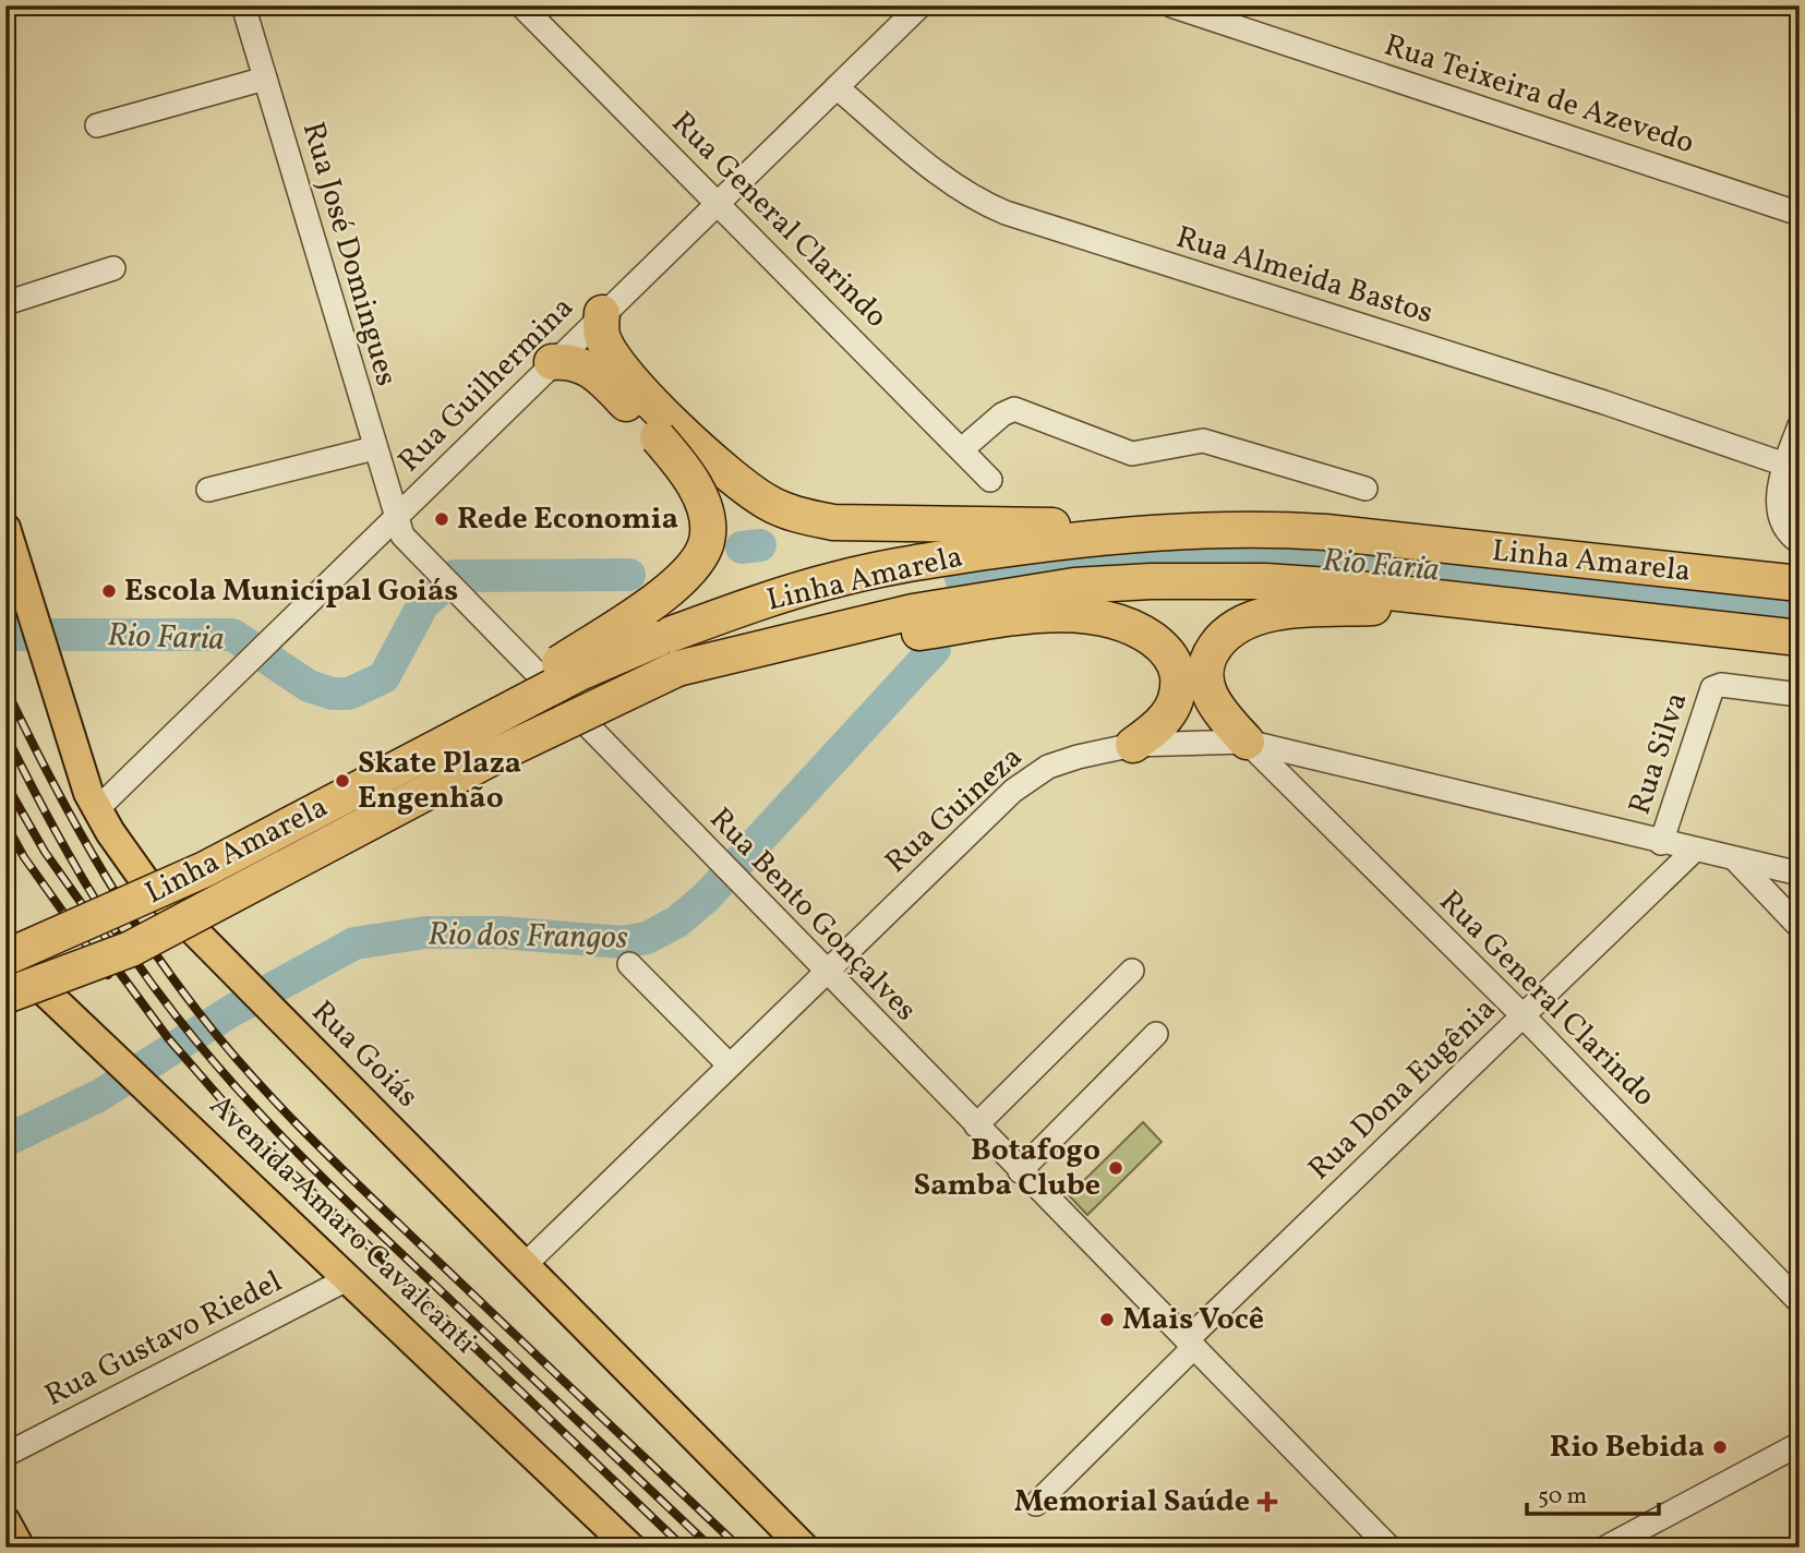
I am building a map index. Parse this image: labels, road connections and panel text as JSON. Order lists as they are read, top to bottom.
{
  "streets": {
    "highway": ["Linha Amarela"],
    "main road": ["Rua Goiás", "Avenida Amaro Cavalcanti"],
    "street": [
      "Rua Teixeira de Azevedo",
      "Rua General Clarindo",
      "Rua José Domingues",
      "Rua Almeida Bastos",
      "Rua Guilhermina",
      "Rua Silva",
      "Rua Guineza",
      "Rua Bento Gonçalves",
      "Rua Dona Eugênia",
      "Rua Gustavo Riedel"
    ]
  },
  "crossings": [
    ["Rua General Clarindo", "Rua Guilhermina"],
    ["Rua General Clarindo", "Rua Guineza"],
    ["Rua General Clarindo", "Rua Dona Eugênia"],
    ["Rua José Domingues", "Rua Guilhermina"],
    ["Rua José Domingues", "Rua Bento Gonçalves"],
    ["Rua Almeida Bastos", "Rua Guilhermina"],
    ["Rua Guilhermina", "Rua Bento Gonçalves"],
    ["Rua Guilhermina", "Rua Goiás"],
    ["Linha Amarela", "Avenida Amaro Cavalcanti"],
    ["Rua Silva", "Rua Guineza"],
    ["Rua Guineza", "Rua Bento Gonçalves"],
    ["Rua Guineza", "Rua Goiás"],
    ["Rua Guineza", "Rua Dona Eugênia"],
    ["Rua Bento Gonçalves", "Rua Dona Eugênia"],
    ["Avenida Amaro Cavalcanti", "Rua Gustavo Riedel"]
  ],
  "water": ["Rio Faria", "Rio dos Frangos"],
  "places": {
    "other": [
      "Rede Economia",
      "Escola Municipal Goiás",
      "Skate Plaza Engenhão",
      "Botafogo Samba Clube",
      "Mais Você",
      "Rio Bebida"
    ],
    "health": ["Memorial Saúde"]
  },
  "scale_bar": "50 m"
}
